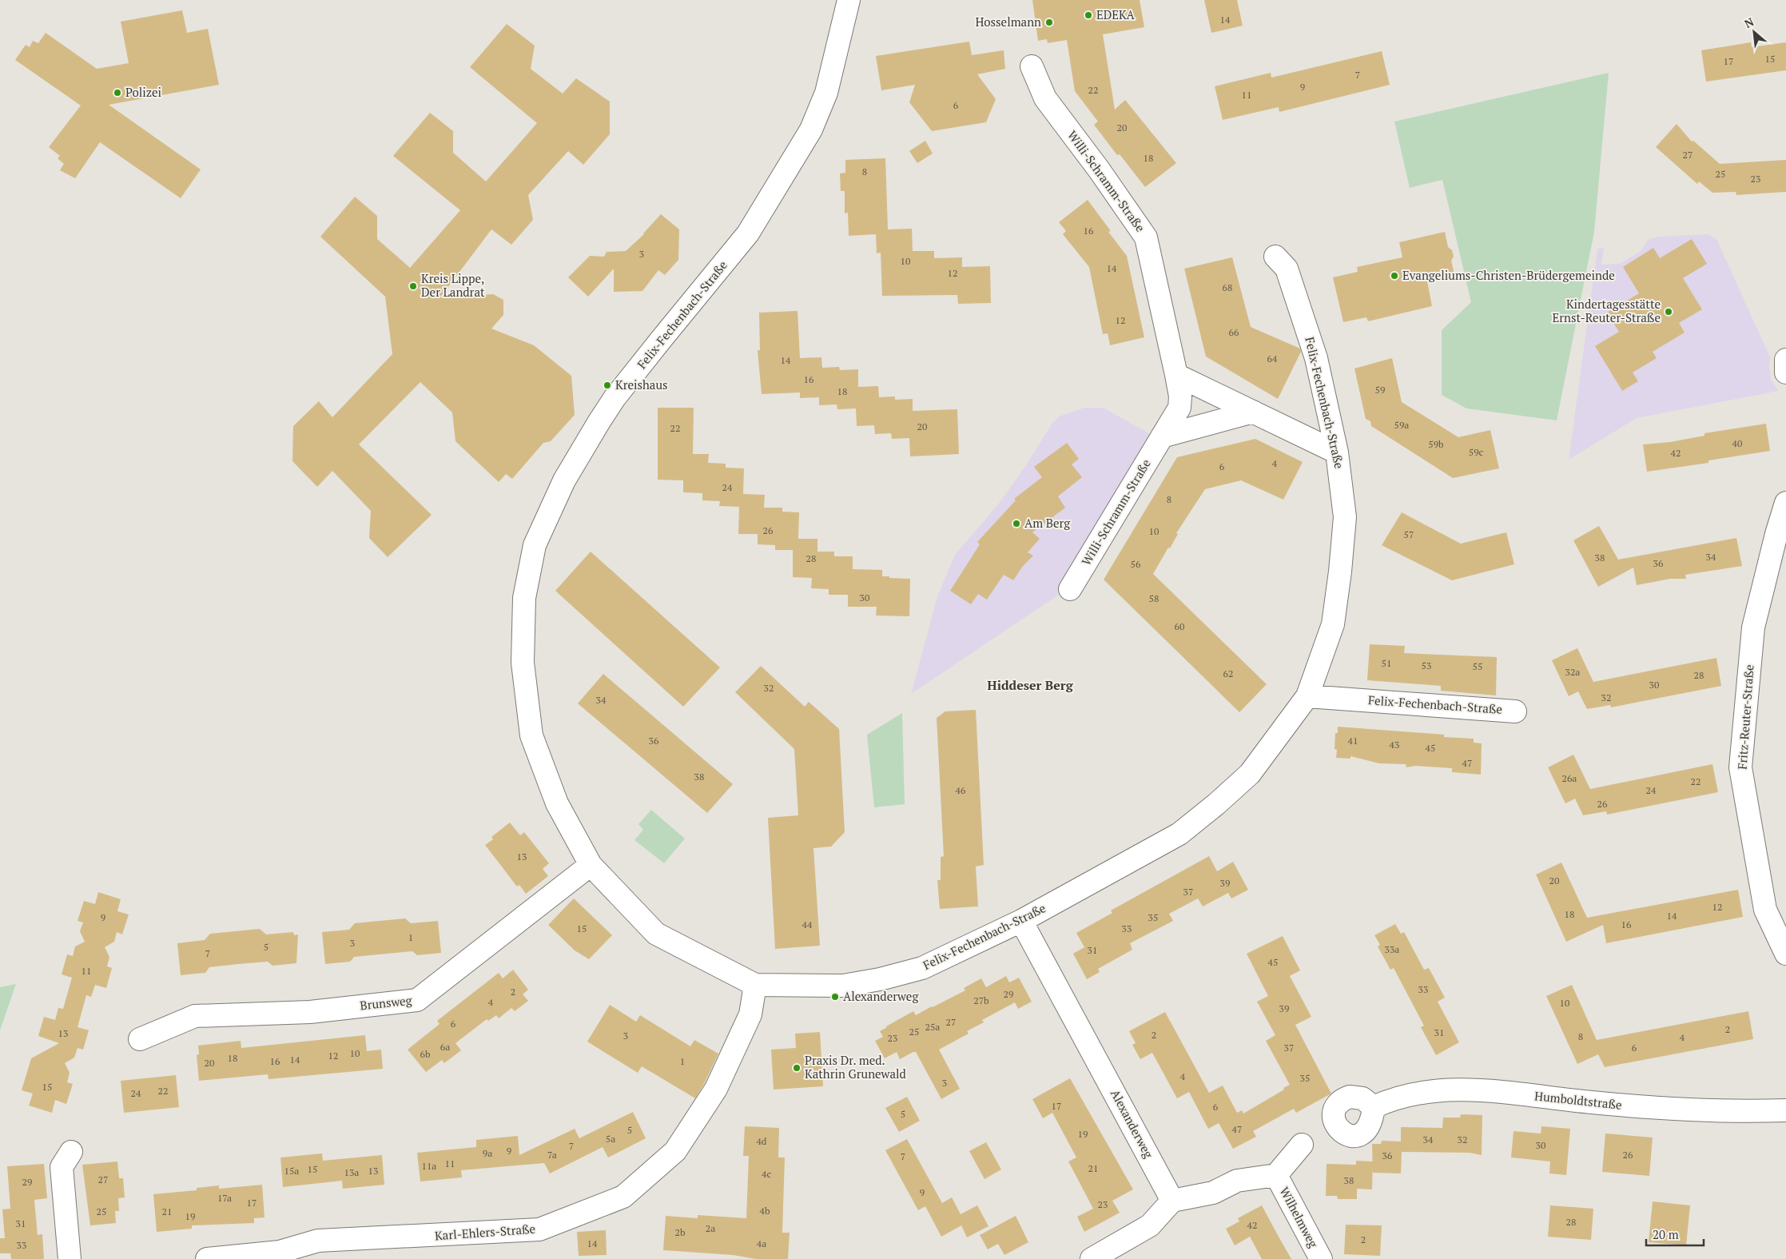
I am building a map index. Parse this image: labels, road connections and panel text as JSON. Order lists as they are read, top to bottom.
{
  "streets": {
    "street": [
      "Willi-Schramm-Straße",
      "Felix-Fechenbach-Straße",
      "Fritz-Reuter-Straße",
      "Brunsweg",
      "Humboldtstraße",
      "Alexanderweg",
      "Wilhelmweg",
      "Karl-Ehlers-Straße"
    ]
  },
  "crossings": [
    ["Felix-Fechenbach-Straße", "Brunsweg"],
    ["Felix-Fechenbach-Straße", "Alexanderweg"],
    ["Felix-Fechenbach-Straße", "Karl-Ehlers-Straße"]
  ],
  "districts": ["Hiddeser Berg"],
  "places": [
    "EDEKA",
    "Hosselmann",
    "Polizei",
    "Evangeliums-Christen-Brüdergemeinde",
    "Kreis Lippe, Der Landrat",
    "Kindertagesstätte Ernst-Reuter-Straße",
    "Kreishaus",
    "Am Berg",
    "Alexanderweg",
    "Praxis Dr. med. Kathrin Grunewald"
  ],
  "house_numbers": [
    "14",
    "15",
    "17",
    "7",
    "9",
    "22",
    "11",
    "6",
    "20",
    "27",
    "18",
    "8",
    "25",
    "23",
    "16",
    "3",
    "10",
    "14",
    "12",
    "68",
    "12",
    "66",
    "64",
    "14",
    "16",
    "59",
    "18",
    "59a",
    "20",
    "22",
    "40",
    "59b",
    "59c",
    "42",
    "4",
    "6",
    "24",
    "8",
    "26",
    "10",
    "57",
    "34",
    "38",
    "28",
    "36",
    "56",
    "30",
    "58",
    "60",
    "51",
    "53",
    "55",
    "32a",
    "62",
    "28",
    "30",
    "32",
    "32",
    "34",
    "36",
    "41",
    "43",
    "45",
    "47",
    "38",
    "26a",
    "22",
    "46",
    "24",
    "26",
    "13",
    "20",
    "39",
    "37",
    "12",
    "18",
    "14",
    "9",
    "35",
    "44",
    "16",
    "15",
    "33",
    "1",
    "3",
    "5",
    "33a",
    "31",
    "7",
    "45",
    "11",
    "33",
    "2",
    "29",
    "27b",
    "4",
    "10",
    "39",
    "27",
    "6",
    "25a",
    "2",
    "25",
    "31",
    "13",
    "2",
    "3",
    "8",
    "4",
    "23",
    "6a",
    "37",
    "6",
    "10",
    "6b",
    "12",
    "18",
    "14",
    "16",
    "1",
    "20",
    "4",
    "35",
    "3",
    "15",
    "22",
    "24",
    "17",
    "6",
    "5",
    "47",
    "5",
    "19",
    "5a",
    "34",
    "32",
    "4d",
    "30",
    "7",
    "9",
    "9a",
    "7a",
    "26",
    "36",
    "7",
    "11",
    "11a",
    "21",
    "15",
    "15a",
    "13",
    "13a",
    "4c",
    "27",
    "38",
    "29",
    "9",
    "17a",
    "17",
    "23",
    "4b",
    "25",
    "21",
    "19",
    "28",
    "31",
    "42",
    "2a",
    "2b",
    "2",
    "14",
    "4a",
    "33"
  ],
  "scale_bar": "20 m",
  "north": "top left"
}
